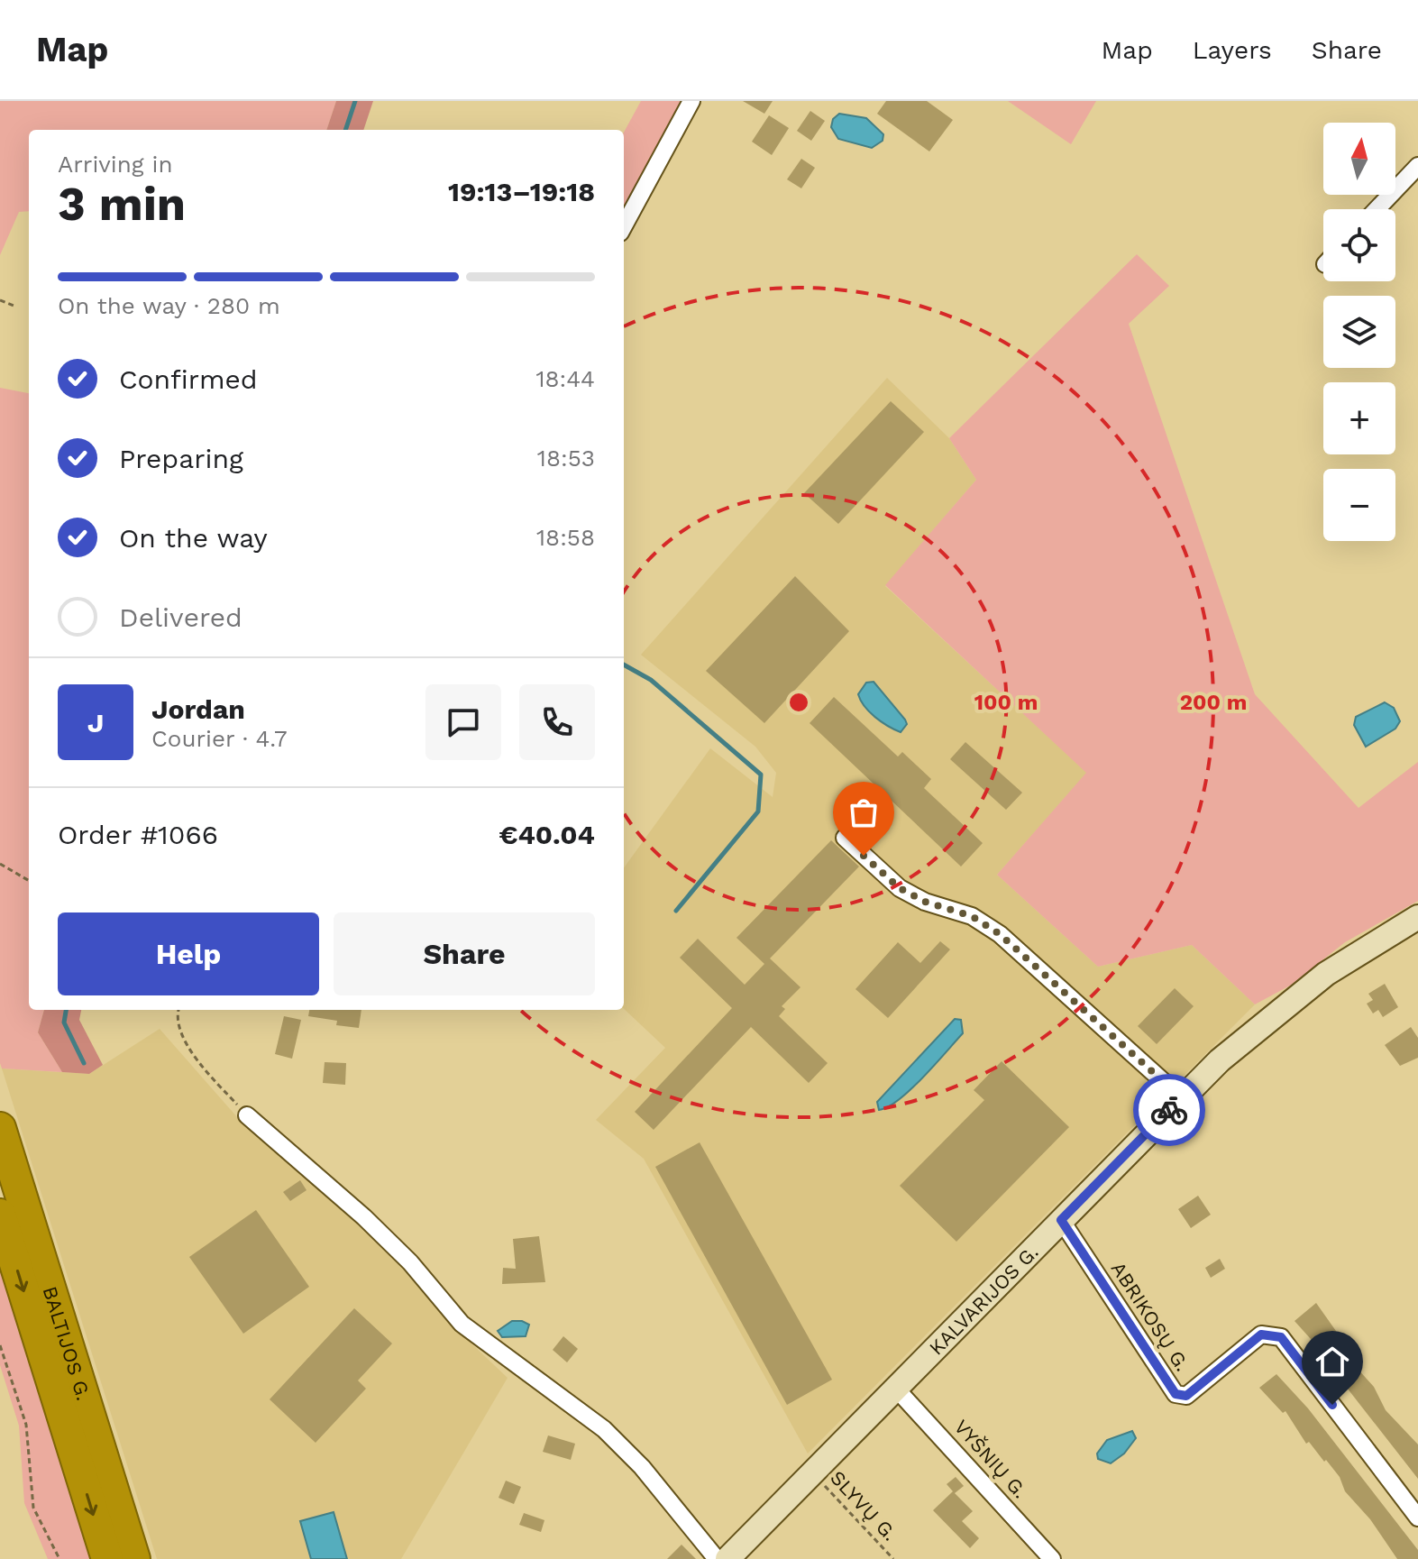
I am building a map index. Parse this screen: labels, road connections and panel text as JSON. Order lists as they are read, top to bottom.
{
  "streets": {
    "highway": ["BALTIJOS G."],
    "main road": ["KALVARIJOS G."],
    "street": ["ABRIKOSŲ G.", "VYŠNIŲ G."],
    "path": ["SLYVŲ G."]
  },
  "crossings": [
    ["KALVARIJOS G.", "ABRIKOSŲ G."],
    ["KALVARIJOS G.", "VYŠNIŲ G."],
    ["KALVARIJOS G.", "SLYVŲ G."]
  ],
  "north": "top",
  "page": {
    "header": "Map",
    "nav": ["Map", "Layers", "Share"],
    "map_buttons": ["+", "−"],
    "heading": ["3 min", "Arriving in", "19:13–19:18"],
    "panel": [
      "Jordan",
      "Courier · 4.7",
      "Order #1066",
      "€40.04"
    ],
    "bar": "On the way · 280 m",
    "list": [
      ["Confirmed", "18:44"],
      ["Preparing", "18:53"],
      ["On the way", "18:58"],
      "Delivered"
    ],
    "round": "J",
    "buttons": ["Help", "Share"]
  },
  "rings": ["100 m", "200 m"]
}
